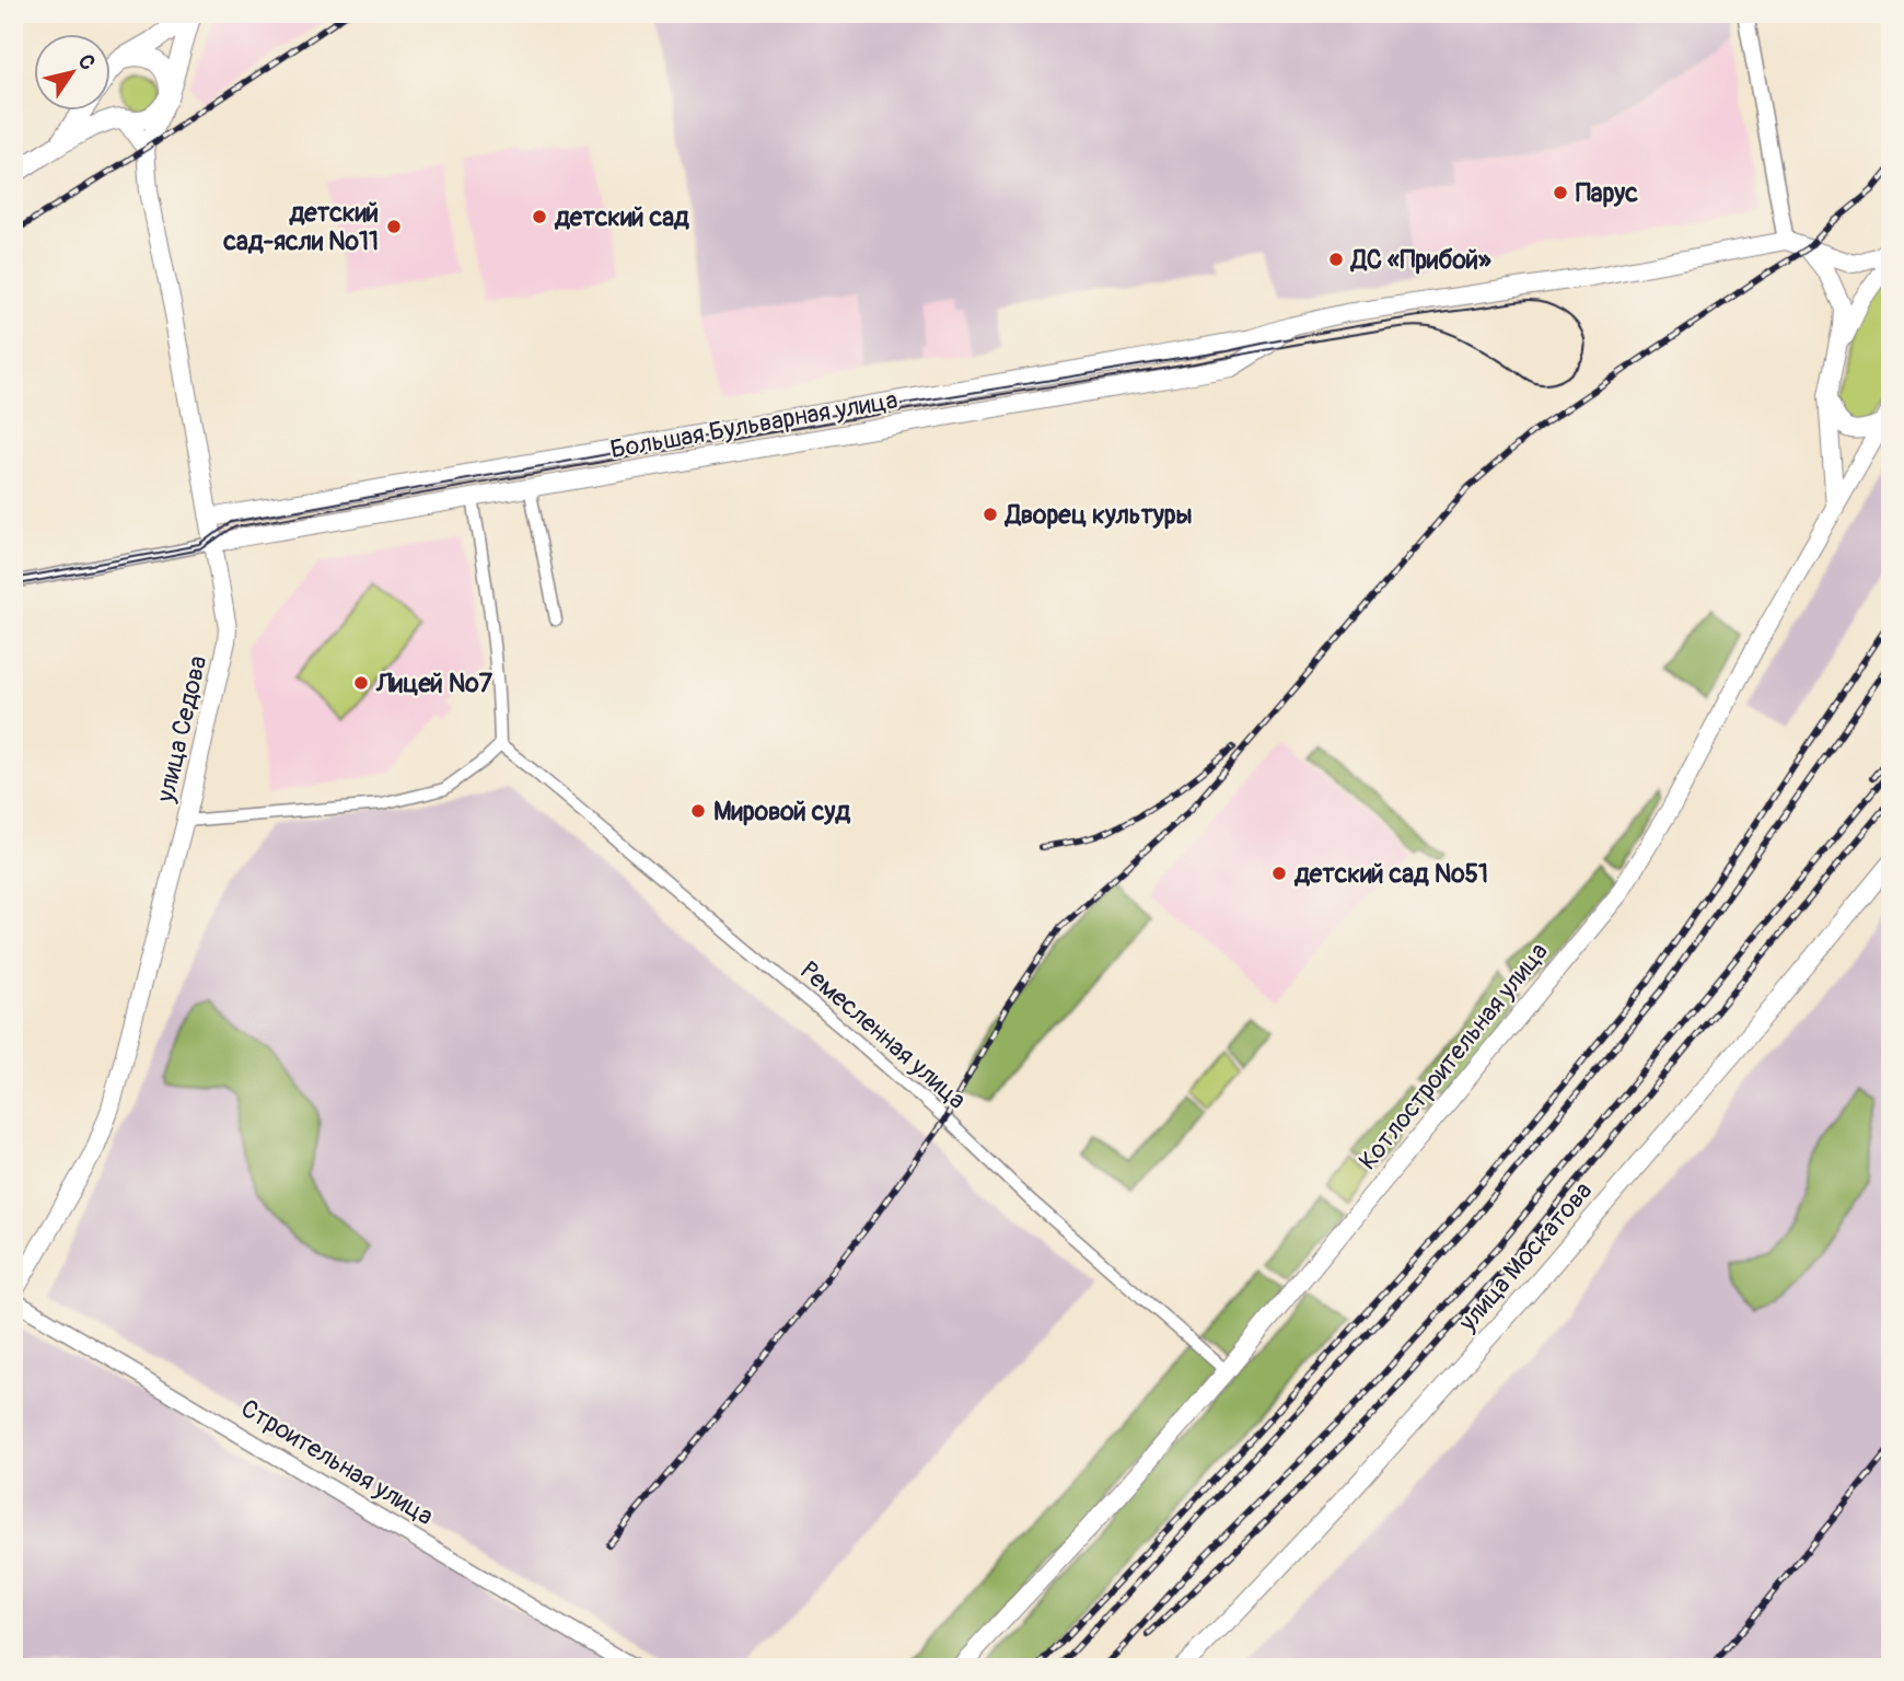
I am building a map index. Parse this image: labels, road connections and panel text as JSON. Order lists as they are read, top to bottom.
{
  "streets": {
    "main road": [
      "Большая Бульварная улица",
      "улица Седова",
      "Котлостроительная улица",
      "улица Москатова"
    ],
    "street": ["Ремесленная улица", "Строительная улица"]
  },
  "crossings": [
    ["Большая Бульварная улица", "улица Седова"],
    ["Ремесленная улица", "Котлостроительная улица"]
  ],
  "places": [
    "Парус",
    "детский сад",
    "детский сад-ясли №11",
    "ДC «Прибой»",
    "Дворец культуры",
    "Лицей №7",
    "Мировой суд",
    "детский сад №51"
  ],
  "north": "top right"
}
